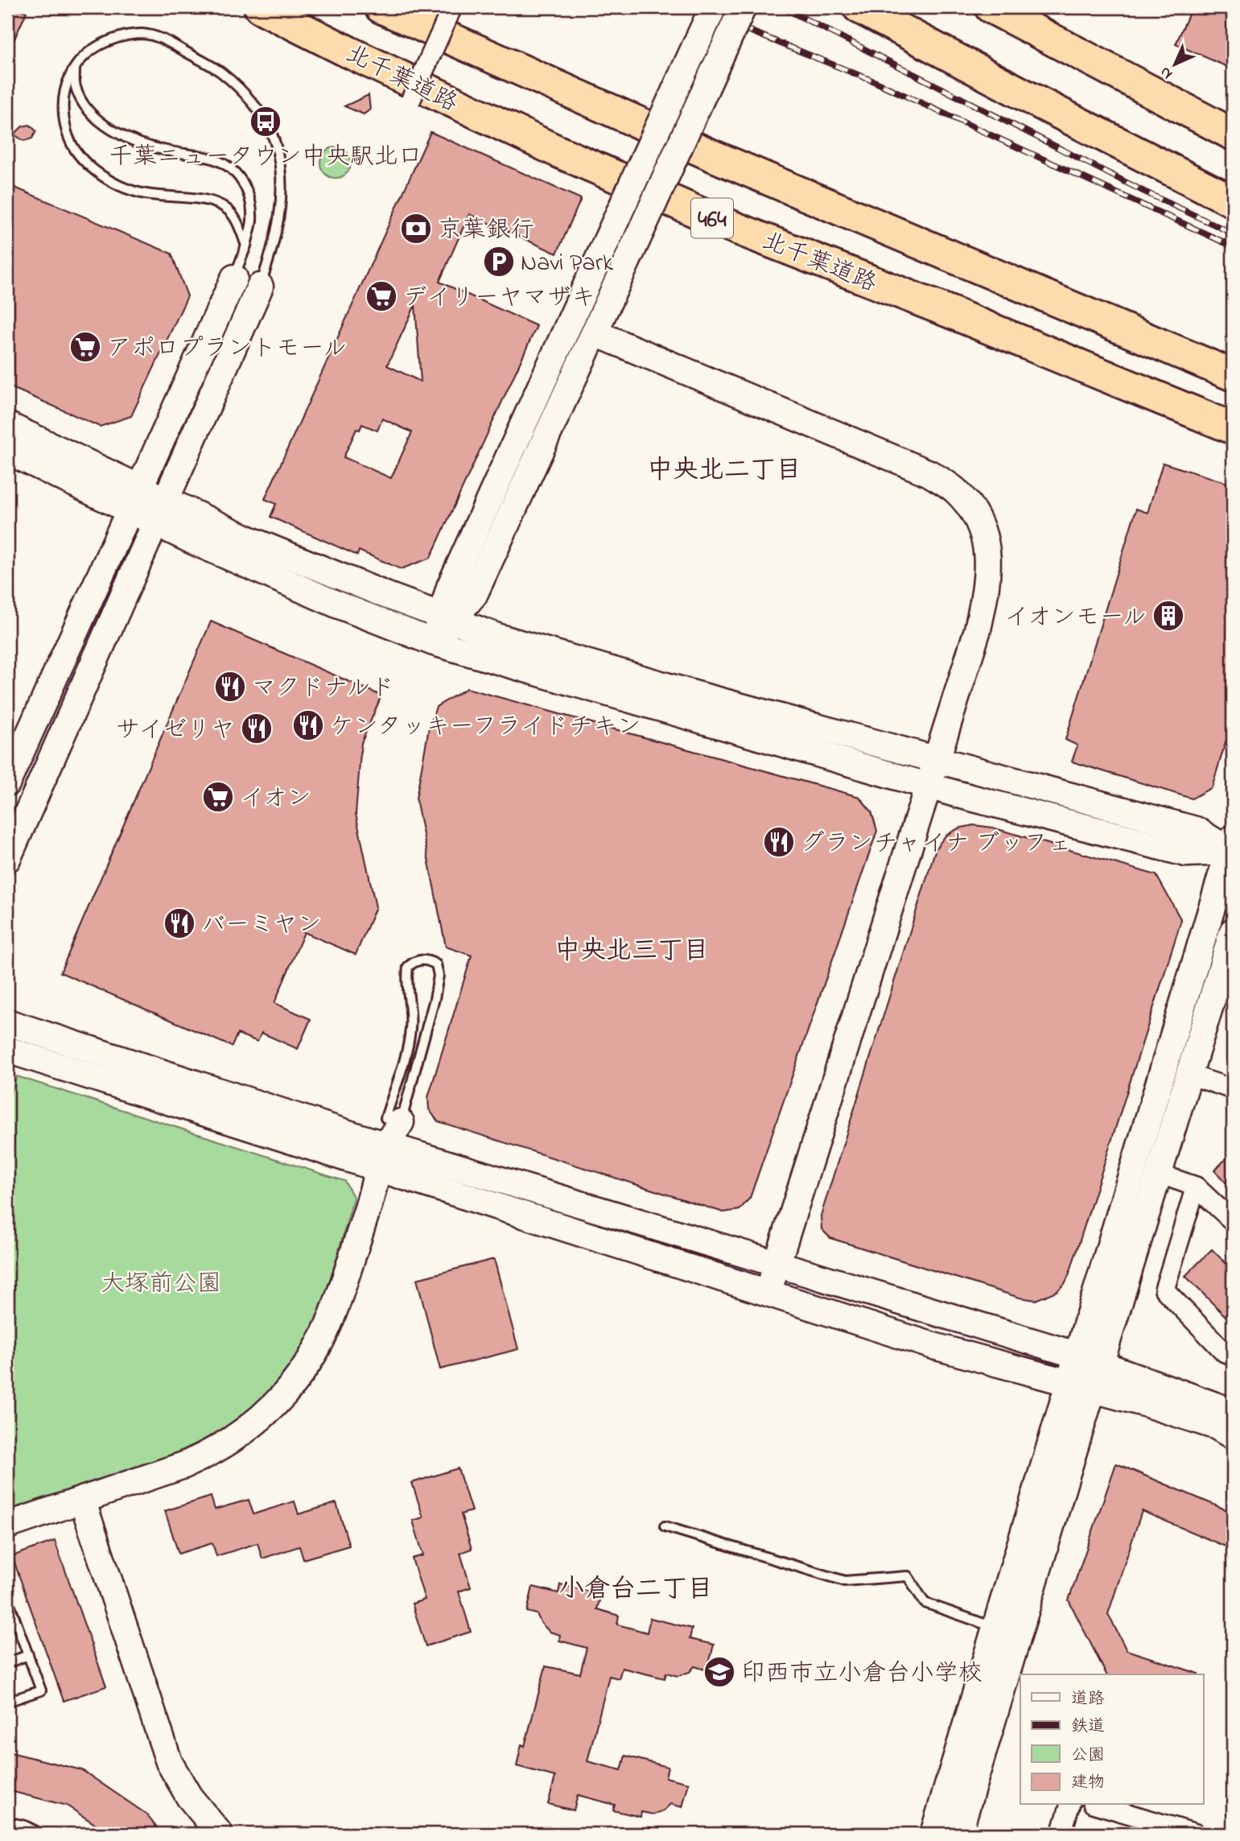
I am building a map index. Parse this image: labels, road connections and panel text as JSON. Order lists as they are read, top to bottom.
{
  "streets": {
    "highway": ["北千葉道路", "464"]
  },
  "districts": ["中央北二丁目", "中央北三丁目", "小倉台二丁目"],
  "parks": ["大塚前公園"],
  "places": {
    "bus stop": ["千葉ニュータウン中央駅北口"],
    "bank": ["京葉銀行"],
    "parking": ["Navi Park"],
    "supermarket": ["デイリーヤマザキ", "アポロプラントモール", "イオン"],
    "building": ["イオンモール"],
    "restaurant": [
      "マクドナルド",
      "ケンタッキーフライドチキン",
      "サイゼリヤ",
      "グランチャイナ ブッフェ",
      "バーミヤン"
    ],
    "school or university": ["印西市立小倉台小学校"]
  },
  "legend": [
    "道路",
    "鉄道",
    "公園",
    "建物"
  ],
  "north": "bottom left"
}
